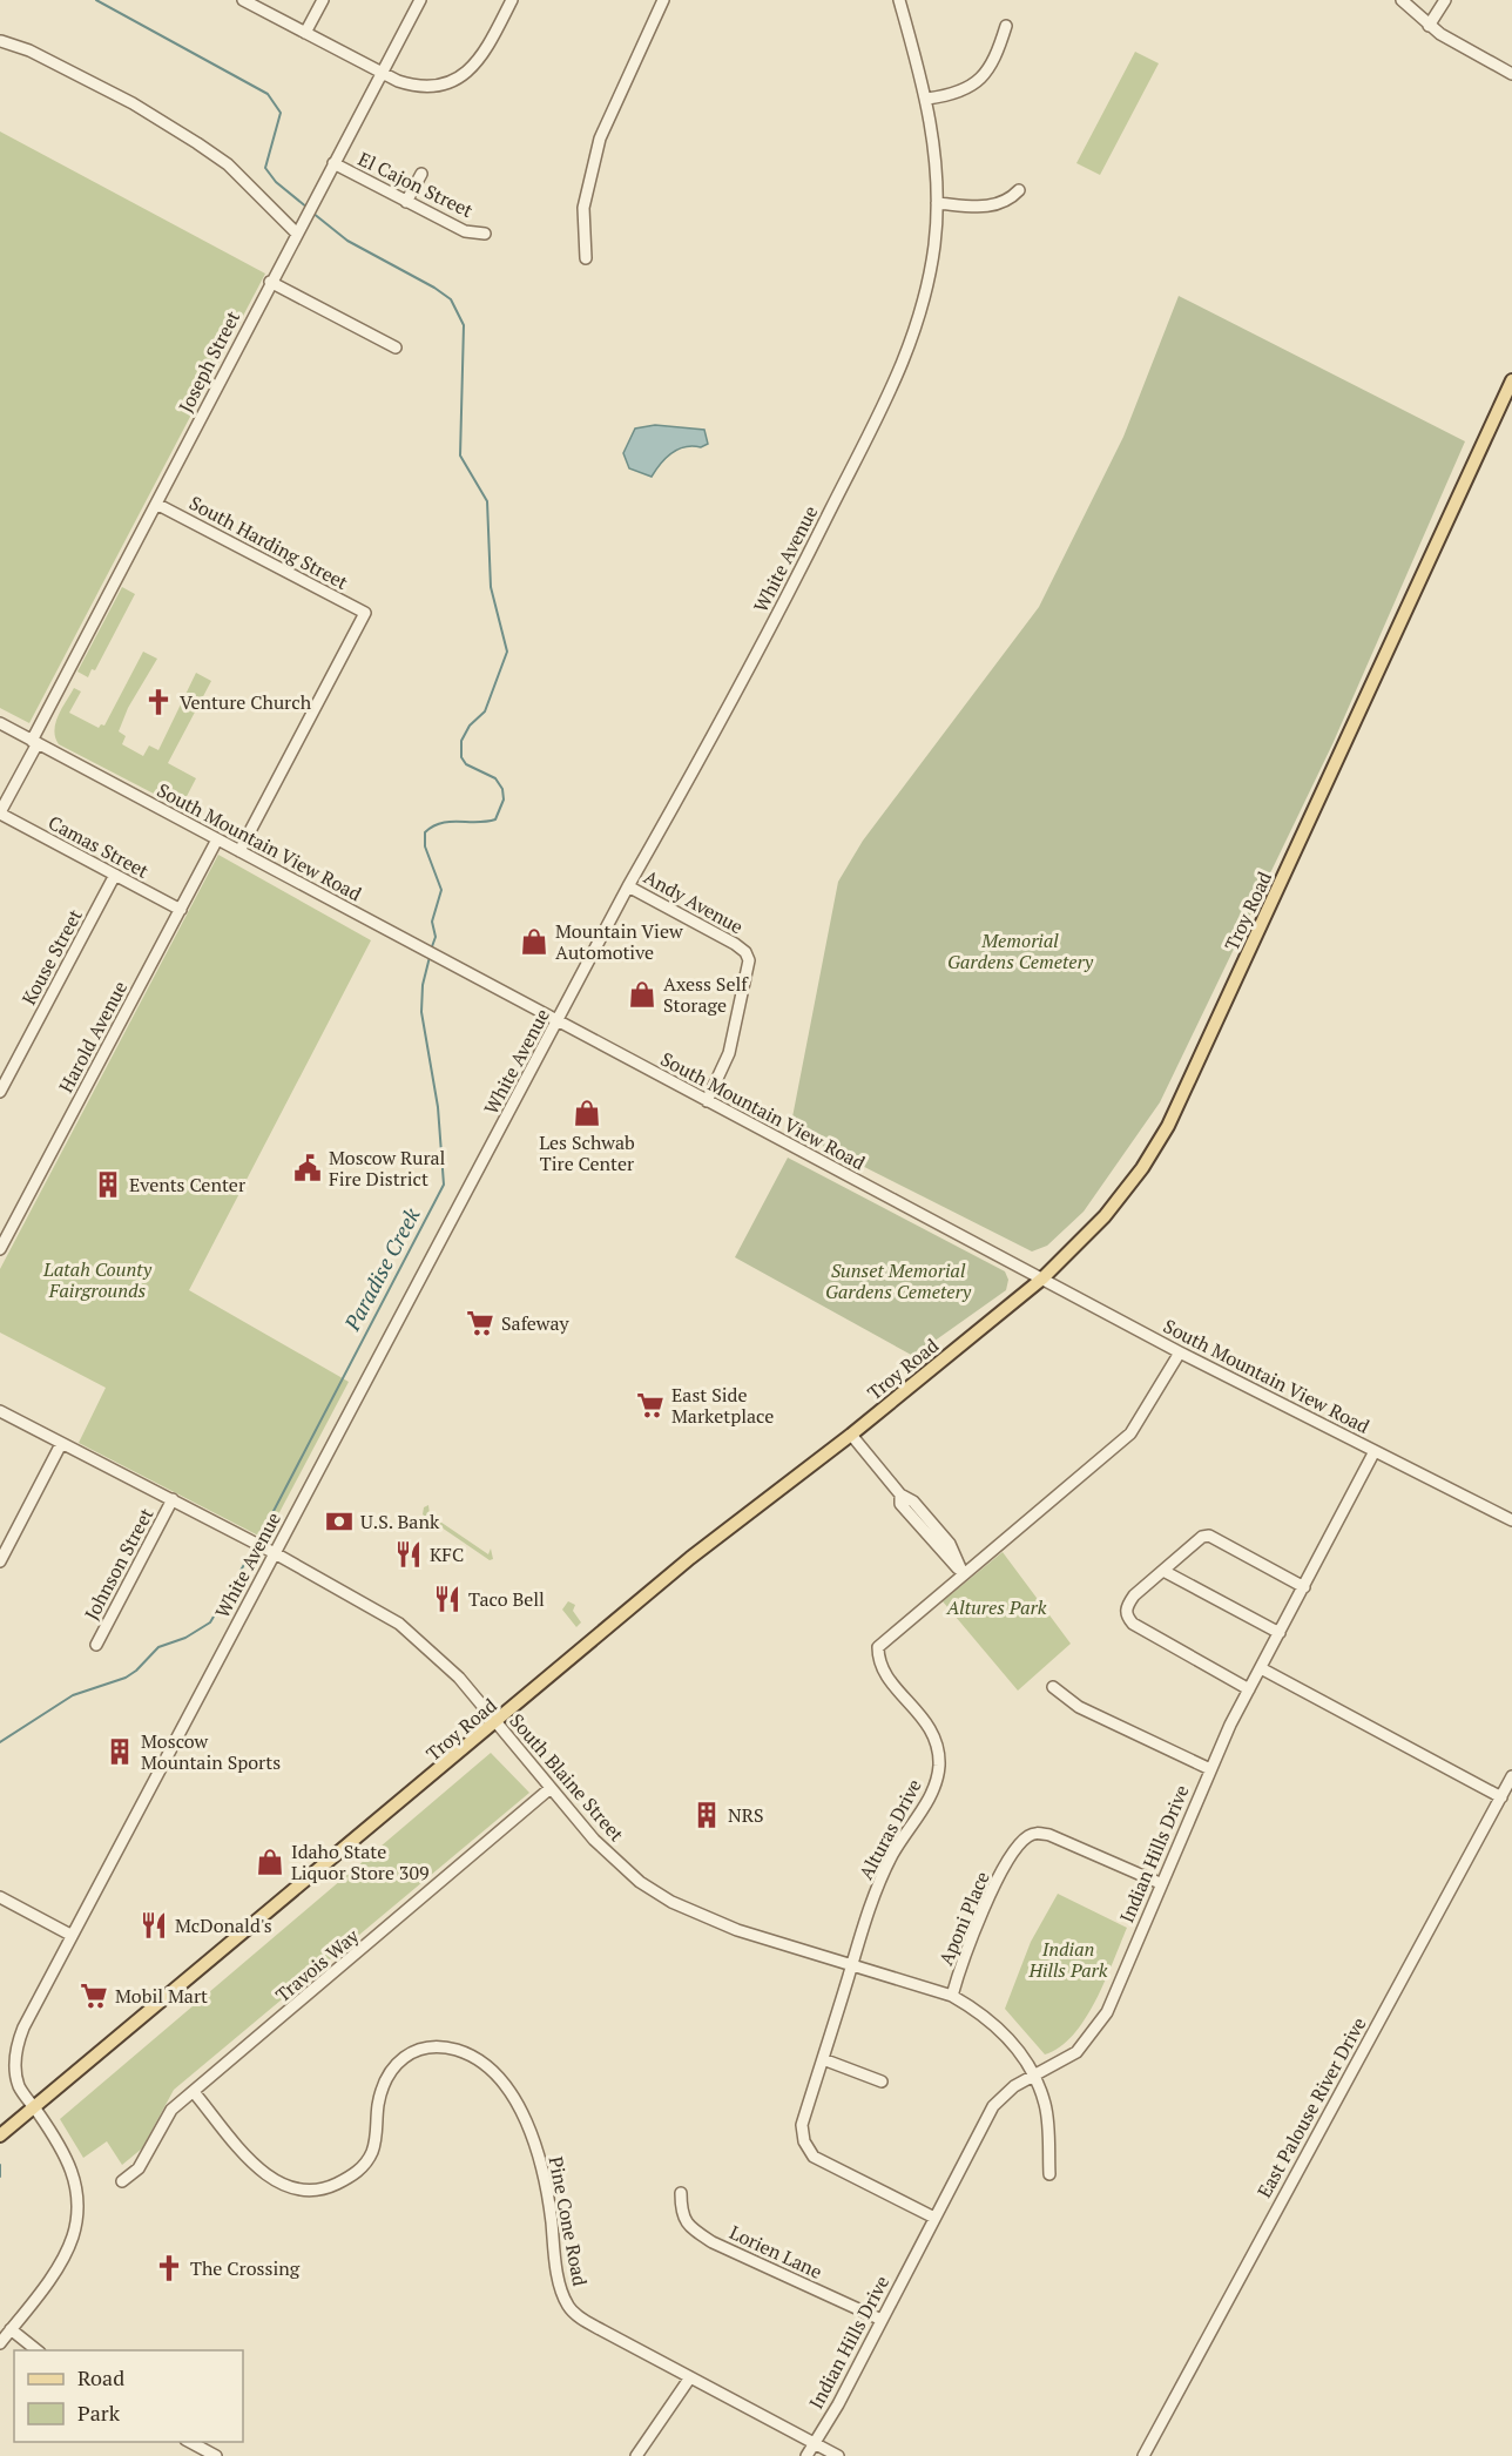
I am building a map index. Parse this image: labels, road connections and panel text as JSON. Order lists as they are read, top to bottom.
{
  "streets": {
    "main road": ["Troy Road"],
    "street": [
      "El Cajon Street",
      "Joseph Street",
      "South Harding Street",
      "White Avenue",
      "South Mountain View Road",
      "Camas Street",
      "Andy Avenue",
      "Kouse Street",
      "Harold Avenue",
      "Johnson Street",
      "South Blaine Street",
      "Alturas Drive",
      "Indian Hills Drive",
      "Aponi Place",
      "Travois Way",
      "East Palouse River Drive",
      "Pine Cone Road",
      "Lorien Lane"
    ]
  },
  "crossings": [
    ["El Cajon Street", "Joseph Street"],
    ["Joseph Street", "South Harding Street"],
    ["Joseph Street", "South Mountain View Road"],
    ["Joseph Street", "Camas Street"],
    ["South Harding Street", "South Mountain View Road"],
    ["White Avenue", "South Mountain View Road"],
    ["White Avenue", "Andy Avenue"],
    ["White Avenue", "Troy Road"],
    ["White Avenue", "South Blaine Street"],
    ["South Mountain View Road", "Andy Avenue"],
    ["South Mountain View Road", "Troy Road"],
    ["South Mountain View Road", "Harold Avenue"],
    ["South Mountain View Road", "Alturas Drive"],
    ["South Mountain View Road", "Indian Hills Drive"],
    ["Camas Street", "Kouse Street"],
    ["Camas Street", "Harold Avenue"],
    ["Troy Road", "South Blaine Street"],
    ["Johnson Street", "South Blaine Street"],
    ["South Blaine Street", "Alturas Drive"],
    ["South Blaine Street", "Indian Hills Drive"],
    ["South Blaine Street", "Aponi Place"],
    ["South Blaine Street", "Travois Way"],
    ["Alturas Drive", "Indian Hills Drive"],
    ["Indian Hills Drive", "Aponi Place"],
    ["Indian Hills Drive", "Pine Cone Road"],
    ["Indian Hills Drive", "Lorien Lane"],
    ["Travois Way", "Pine Cone Road"]
  ],
  "water": ["Paradise Creek"],
  "parks": [
    "Memorial Gardens Cemetery",
    "Latah County Fairgrounds",
    "Sunset Memorial Gardens Cemetery",
    "Altures Park",
    "Indian Hills Park"
  ],
  "places": {
    "church": ["Venture Church", "The Crossing"],
    "shop": [
      "Mountain View Automotive",
      "Axess Self Storage",
      "Les Schwab Tire Center",
      "Idaho State Liquor Store 309"
    ],
    "public building": ["Moscow Rural Fire District"],
    "building": ["Events Center", "Moscow Mountain Sports", "NRS"],
    "supermarket": ["Safeway", "East Side Marketplace", "Mobil Mart"],
    "bank": ["U.S. Bank"],
    "restaurant": ["KFC", "Taco Bell", "McDonald's"]
  },
  "legend": ["Road", "Park"]
}
